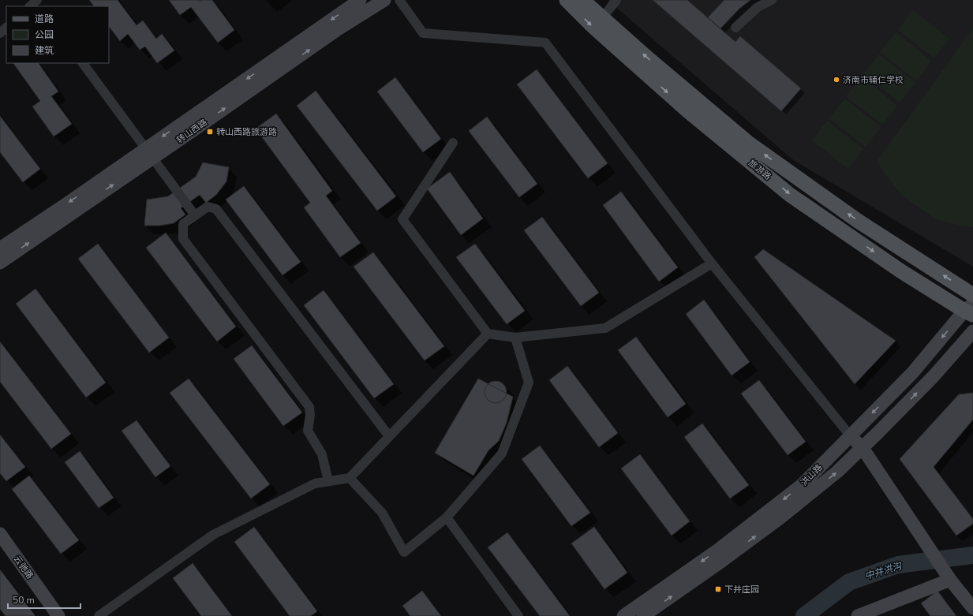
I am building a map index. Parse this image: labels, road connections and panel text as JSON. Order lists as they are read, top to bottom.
{
  "streets": {
    "main road": [
      "转山西路",
      "旅游路",
      "洪山路",
      "云驰路"
    ]
  },
  "crossings": [
    ["旅游路", "洪山路"]
  ],
  "water": ["中井洪沟"],
  "places": {
    "other": ["济南市辅仁学校"],
    "transit": ["转山西路旅游路", "下井庄园"]
  },
  "legend": ["道路", "公园", "建筑"],
  "scale_bar": "50 m"
}
